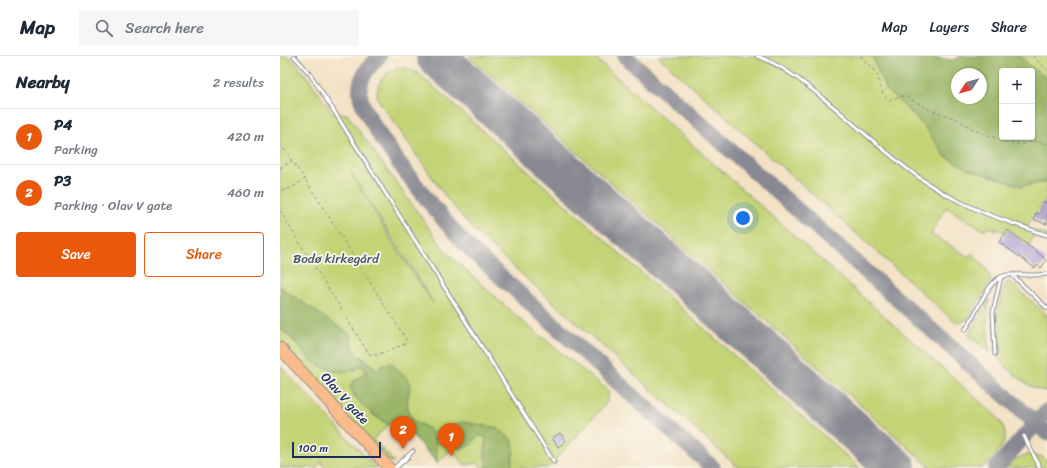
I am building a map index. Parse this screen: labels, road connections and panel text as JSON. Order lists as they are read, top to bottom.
{
  "streets": {
    "highway": ["Olav V gate"]
  },
  "parks": ["Bodø kirkegård"],
  "scale_bar": "100 m",
  "north": "bottom left",
  "page": {
    "header": "Map",
    "search": "Search here",
    "nav": ["Map", "Layers", "Share"],
    "heading": ["Nearby", "2 results"],
    "map_buttons": ["+", "−"],
    "list": [
      {
        "mark": "1",
        "name": "P4",
        "note": "Parking",
        "value": "420 m"
      },
      {
        "mark": "2",
        "name": "P3",
        "note": "Parking · Olav V gate",
        "value": "460 m"
      }
    ],
    "buttons": ["Save", "Share"],
    "pins": ["2", "1"],
    "scale": "100 m"
  }
}
